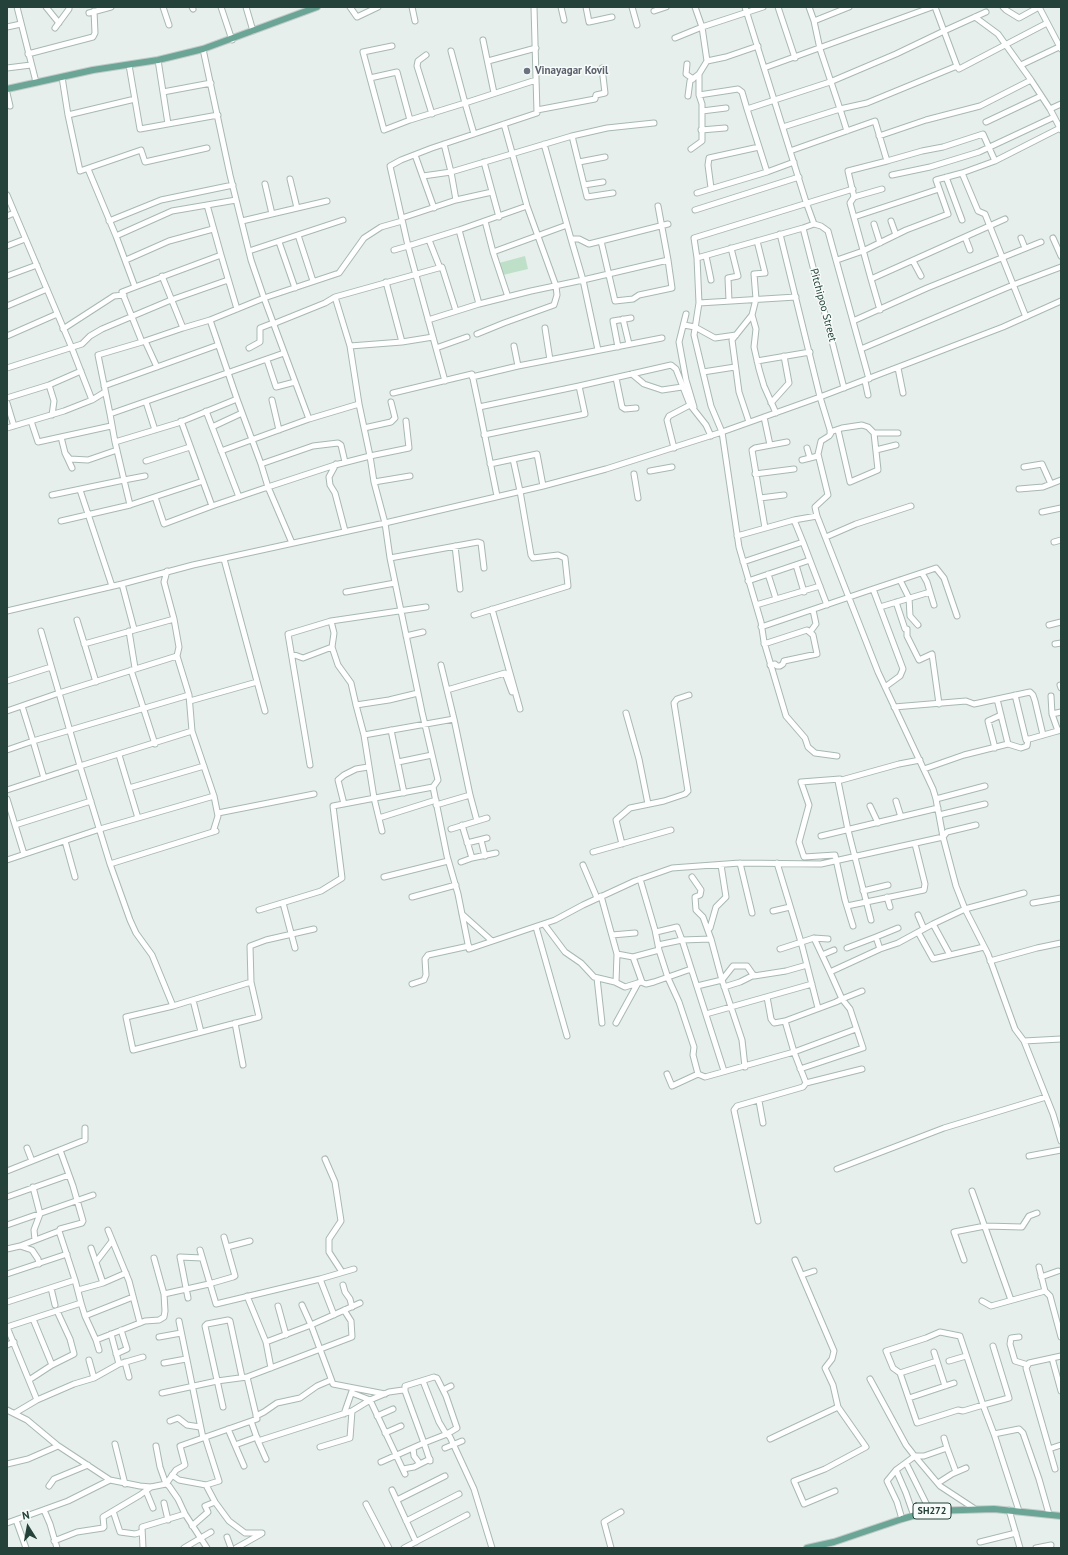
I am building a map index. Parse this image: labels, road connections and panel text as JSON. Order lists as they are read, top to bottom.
{
  "streets": {
    "main road": ["SH272"],
    "street": ["Pitchipoo Street"]
  },
  "places": ["Vinayagar Kovil"],
  "north": "top"
}
